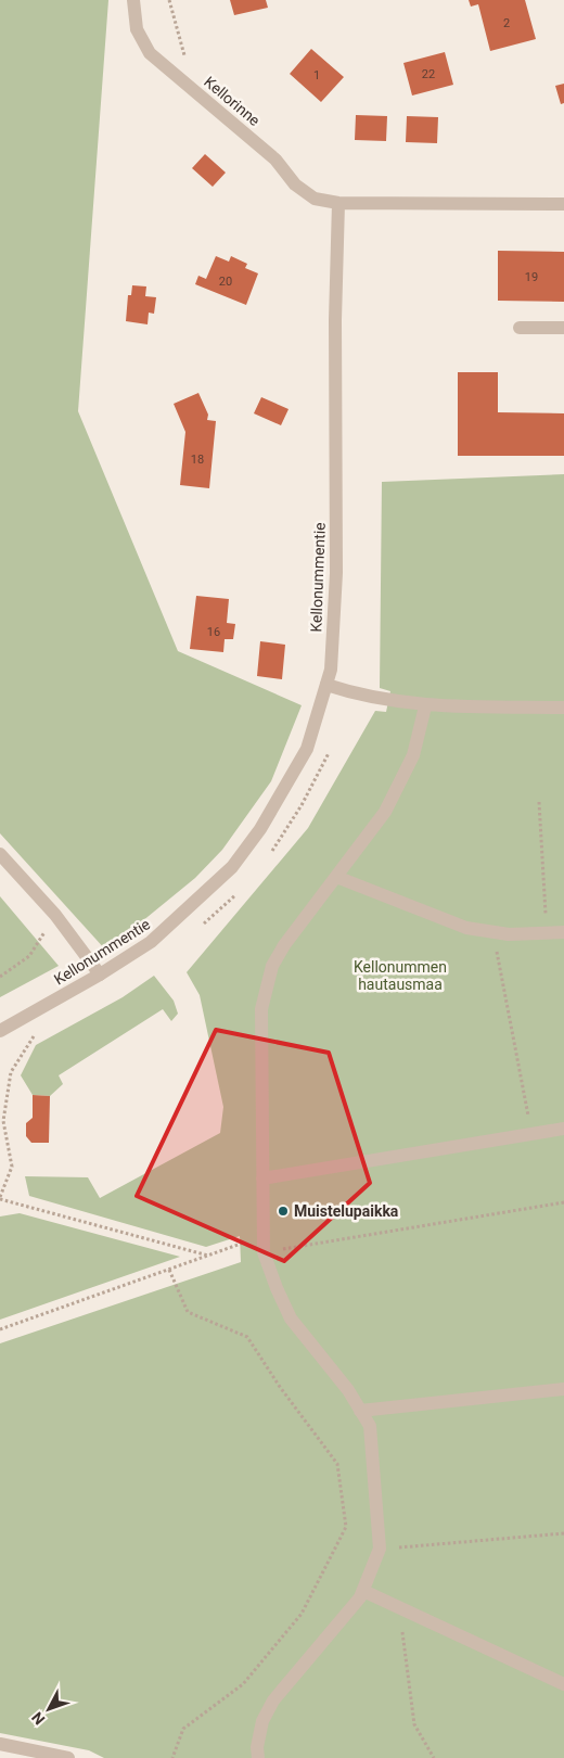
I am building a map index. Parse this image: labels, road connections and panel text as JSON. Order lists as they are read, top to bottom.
{
  "streets": {
    "street": ["Kellorinne", "Kellonummentie"]
  },
  "crossings": [
    ["Kellorinne", "Kellonummentie"]
  ],
  "parks": ["Kellonummen hautausmaa"],
  "places": ["Muistelupaikka"],
  "house_numbers": [
    "2",
    "22",
    "1",
    "19",
    "20",
    "18",
    "16"
  ],
  "north": "bottom left"
}
